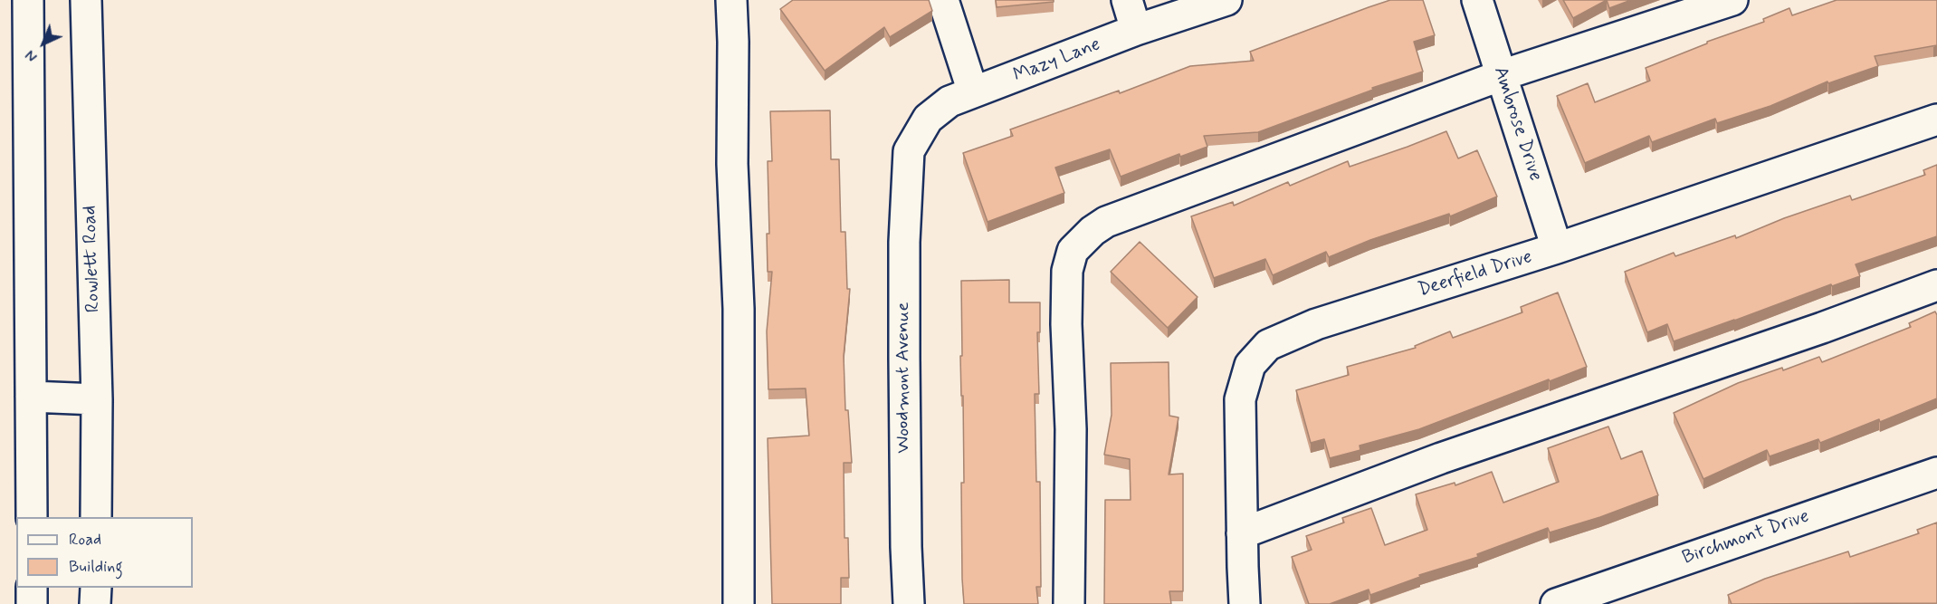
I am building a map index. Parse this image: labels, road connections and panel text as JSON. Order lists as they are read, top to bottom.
{
  "streets": {
    "street": [
      "Mazy Lane",
      "Ambrose Drive",
      "Rowlett Road",
      "Deerfield Drive",
      "Woodmont Avenue",
      "Birchmont Drive"
    ]
  },
  "crossings": [
    ["Mazy Lane", "Woodmont Avenue"],
    ["Ambrose Drive", "Deerfield Drive"]
  ],
  "legend": ["Road", "Building"],
  "north": "bottom left"
}
